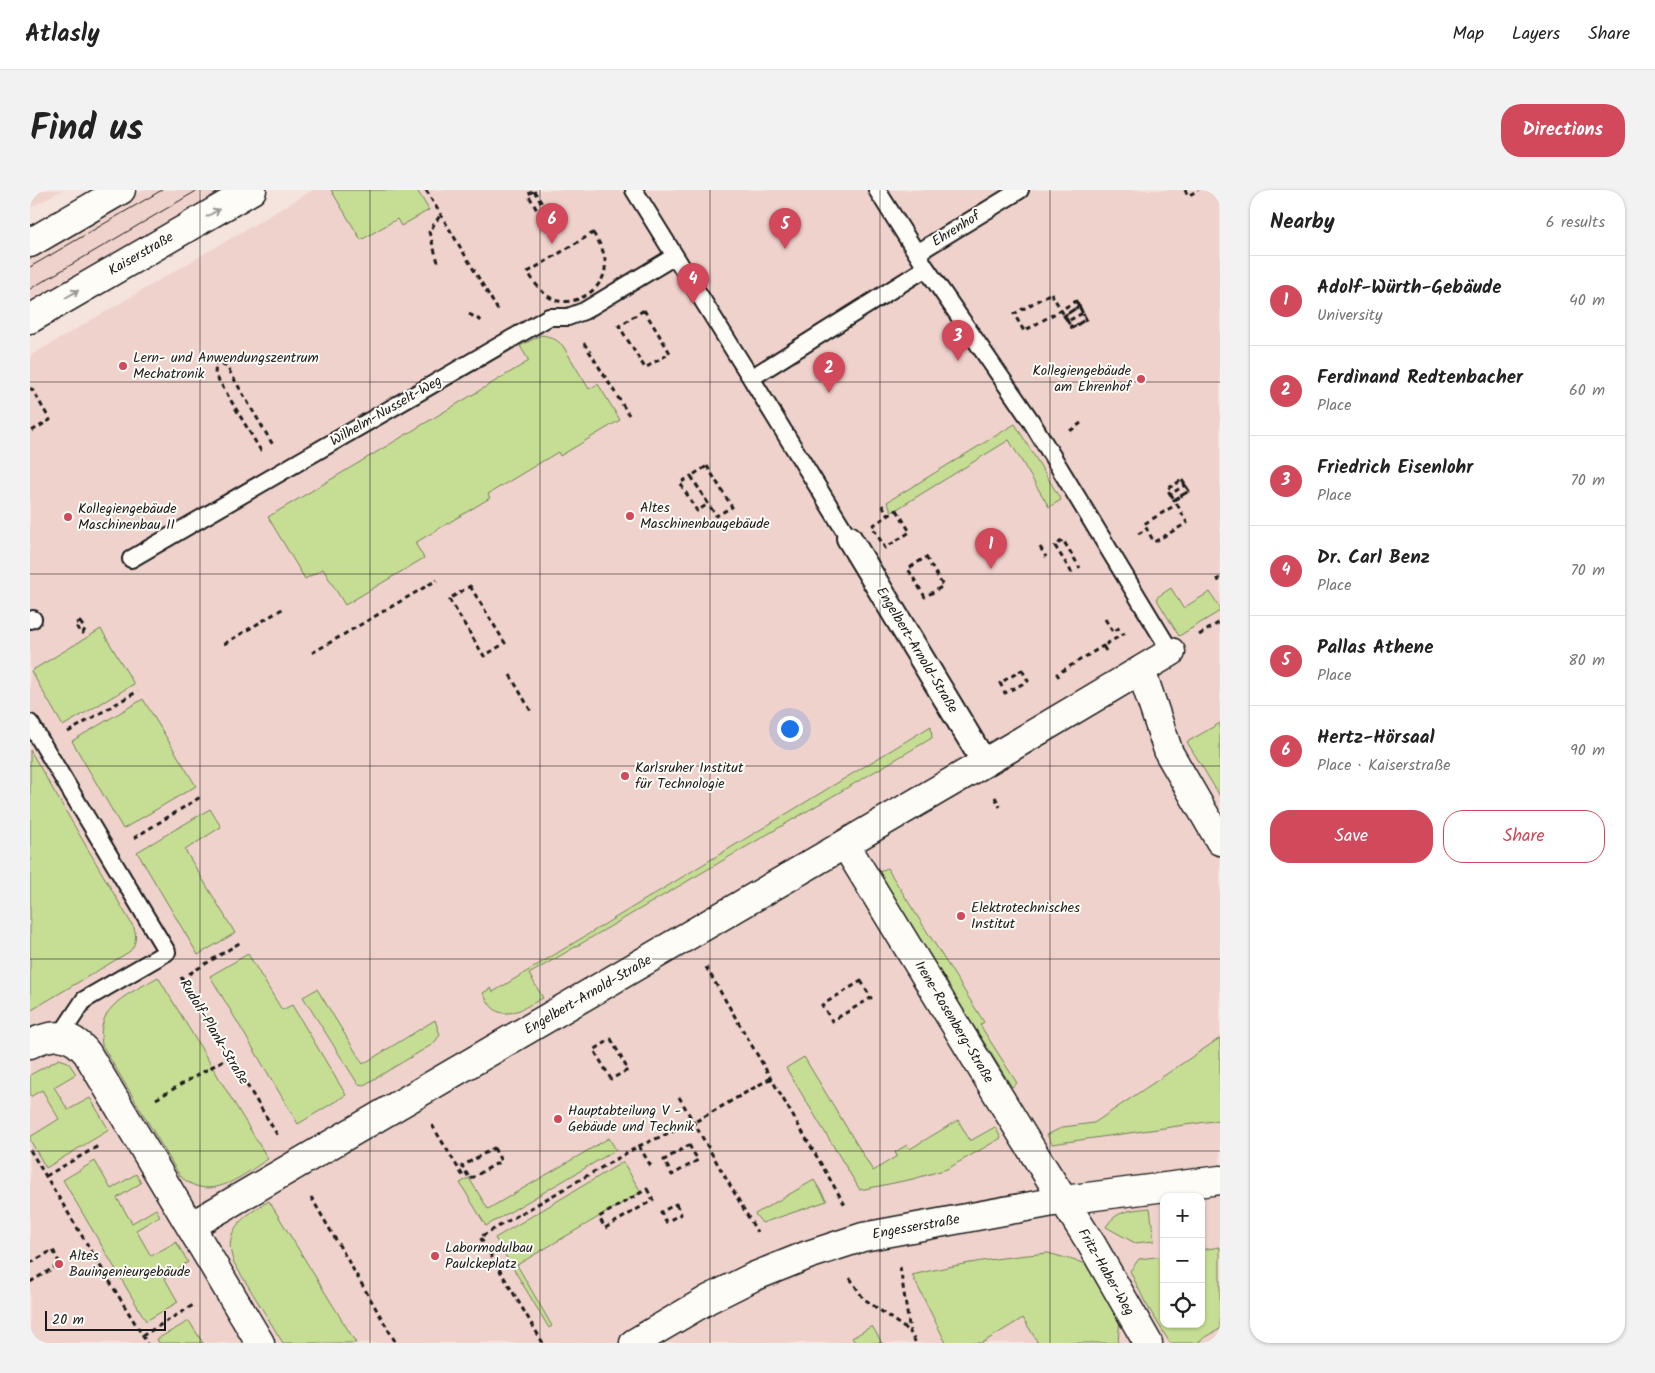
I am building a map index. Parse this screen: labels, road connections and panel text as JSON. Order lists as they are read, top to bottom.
{
  "streets": {
    "street": [
      "Kaiserstraße",
      "Engelbert-Arnold-Straße",
      "Irene-Rosenberg-Straße",
      "Engesserstraße",
      "Fritz-Haber-Weg"
    ],
    "lane": ["Ehrenhof", "Wilhelm-Nusselt-Weg"],
    "path": ["Rudolf-Plank-Straße"]
  },
  "crossings": [
    ["Engelbert-Arnold-Straße", "Irene-Rosenberg-Straße"],
    ["Engelbert-Arnold-Straße", "Rudolf-Plank-Straße"],
    ["Irene-Rosenberg-Straße", "Engesserstraße"],
    ["Irene-Rosenberg-Straße", "Fritz-Haber-Weg"],
    ["Engesserstraße", "Fritz-Haber-Weg"]
  ],
  "places": [
    "Lern- und Anwendungszentrum Mechatronik",
    "Kollegiengebäude am Ehrenhof",
    "Altes Maschinenbaugebäude",
    "Kollegiengebäude Maschinenbau II",
    "Karlsruher Institut für Technologie",
    "Elektrotechnisches Institut",
    "Hauptabteilung V - Gebäude und Technik",
    "Labormodulbau Paulckeplatz",
    "Altes Bauingenieurgebäude"
  ],
  "scale_bar": "20 m",
  "page": {
    "header": "Atlasly",
    "nav": ["Map", "Layers", "Share"],
    "title": "Find us",
    "buttons": [
      "Directions",
      ["Save", "Share"]
    ],
    "heading": ["Nearby", "6 results"],
    "pins": [
      "6",
      "5",
      "4",
      "3",
      "2",
      "1"
    ],
    "list": [
      {
        "mark": "1",
        "name": "Adolf-Würth-Gebäude",
        "note": "University",
        "value": "40 m"
      },
      {
        "mark": "2",
        "name": "Ferdinand Redtenbacher",
        "note": "Place",
        "value": "60 m"
      },
      {
        "mark": "3",
        "name": "Friedrich Eisenlohr",
        "note": "Place",
        "value": "70 m"
      },
      {
        "mark": "4",
        "name": "Dr. Carl Benz",
        "note": "Place",
        "value": "70 m"
      },
      {
        "mark": "5",
        "name": "Pallas Athene",
        "note": "Place",
        "value": "80 m"
      },
      {
        "mark": "6",
        "name": "Hertz-Hörsaal",
        "note": "Place · Kaiserstraße",
        "value": "90 m"
      }
    ],
    "map_buttons": ["+", "−"],
    "scale": "20 m"
  }
}
